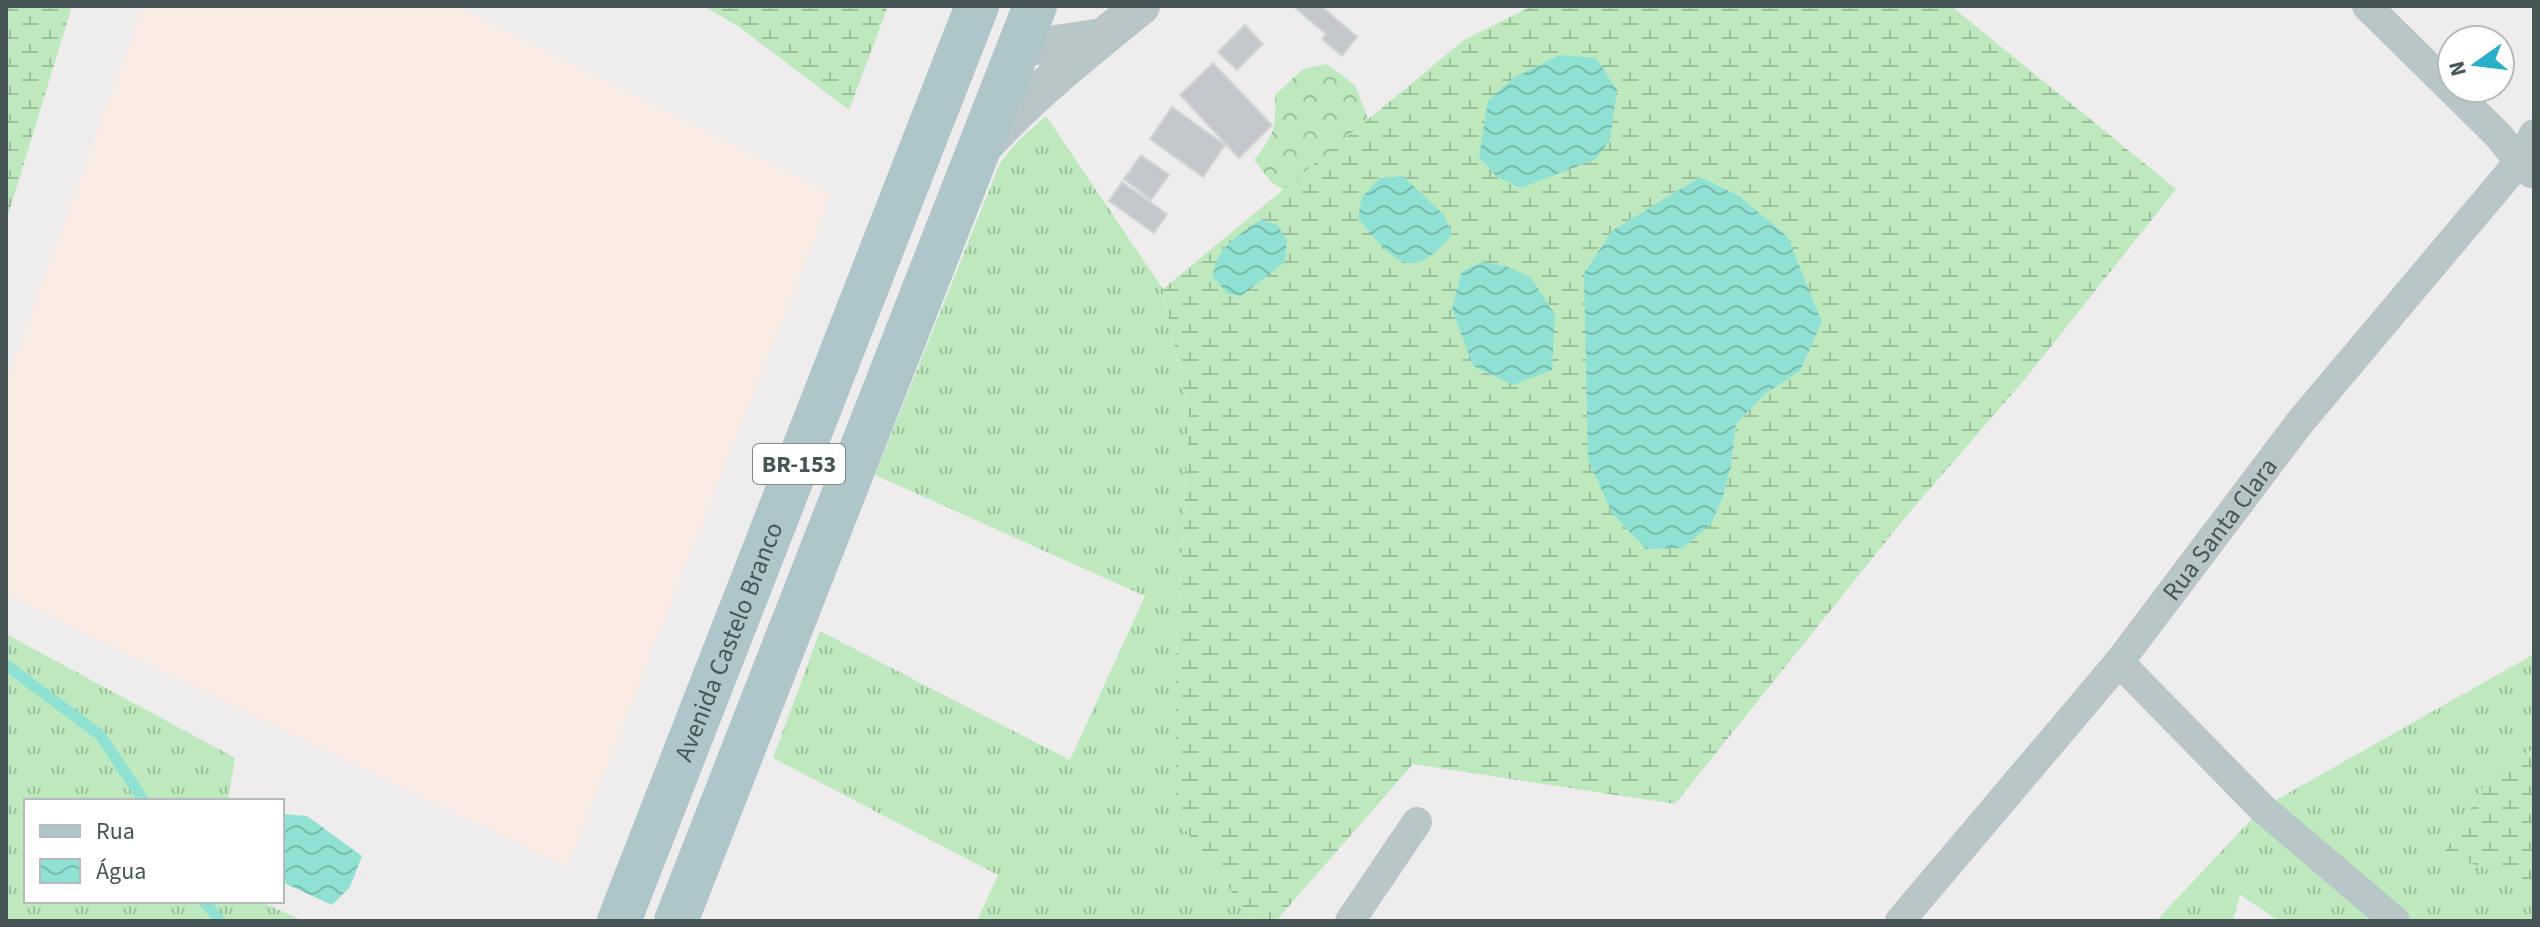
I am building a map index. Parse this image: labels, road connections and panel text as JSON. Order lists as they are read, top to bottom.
{
  "streets": {
    "main road": ["BR-153", "Avenida Castelo Branco"],
    "street": ["Rua Santa Clara"]
  },
  "legend": ["Rua", "Água"],
  "north": "left"
}
